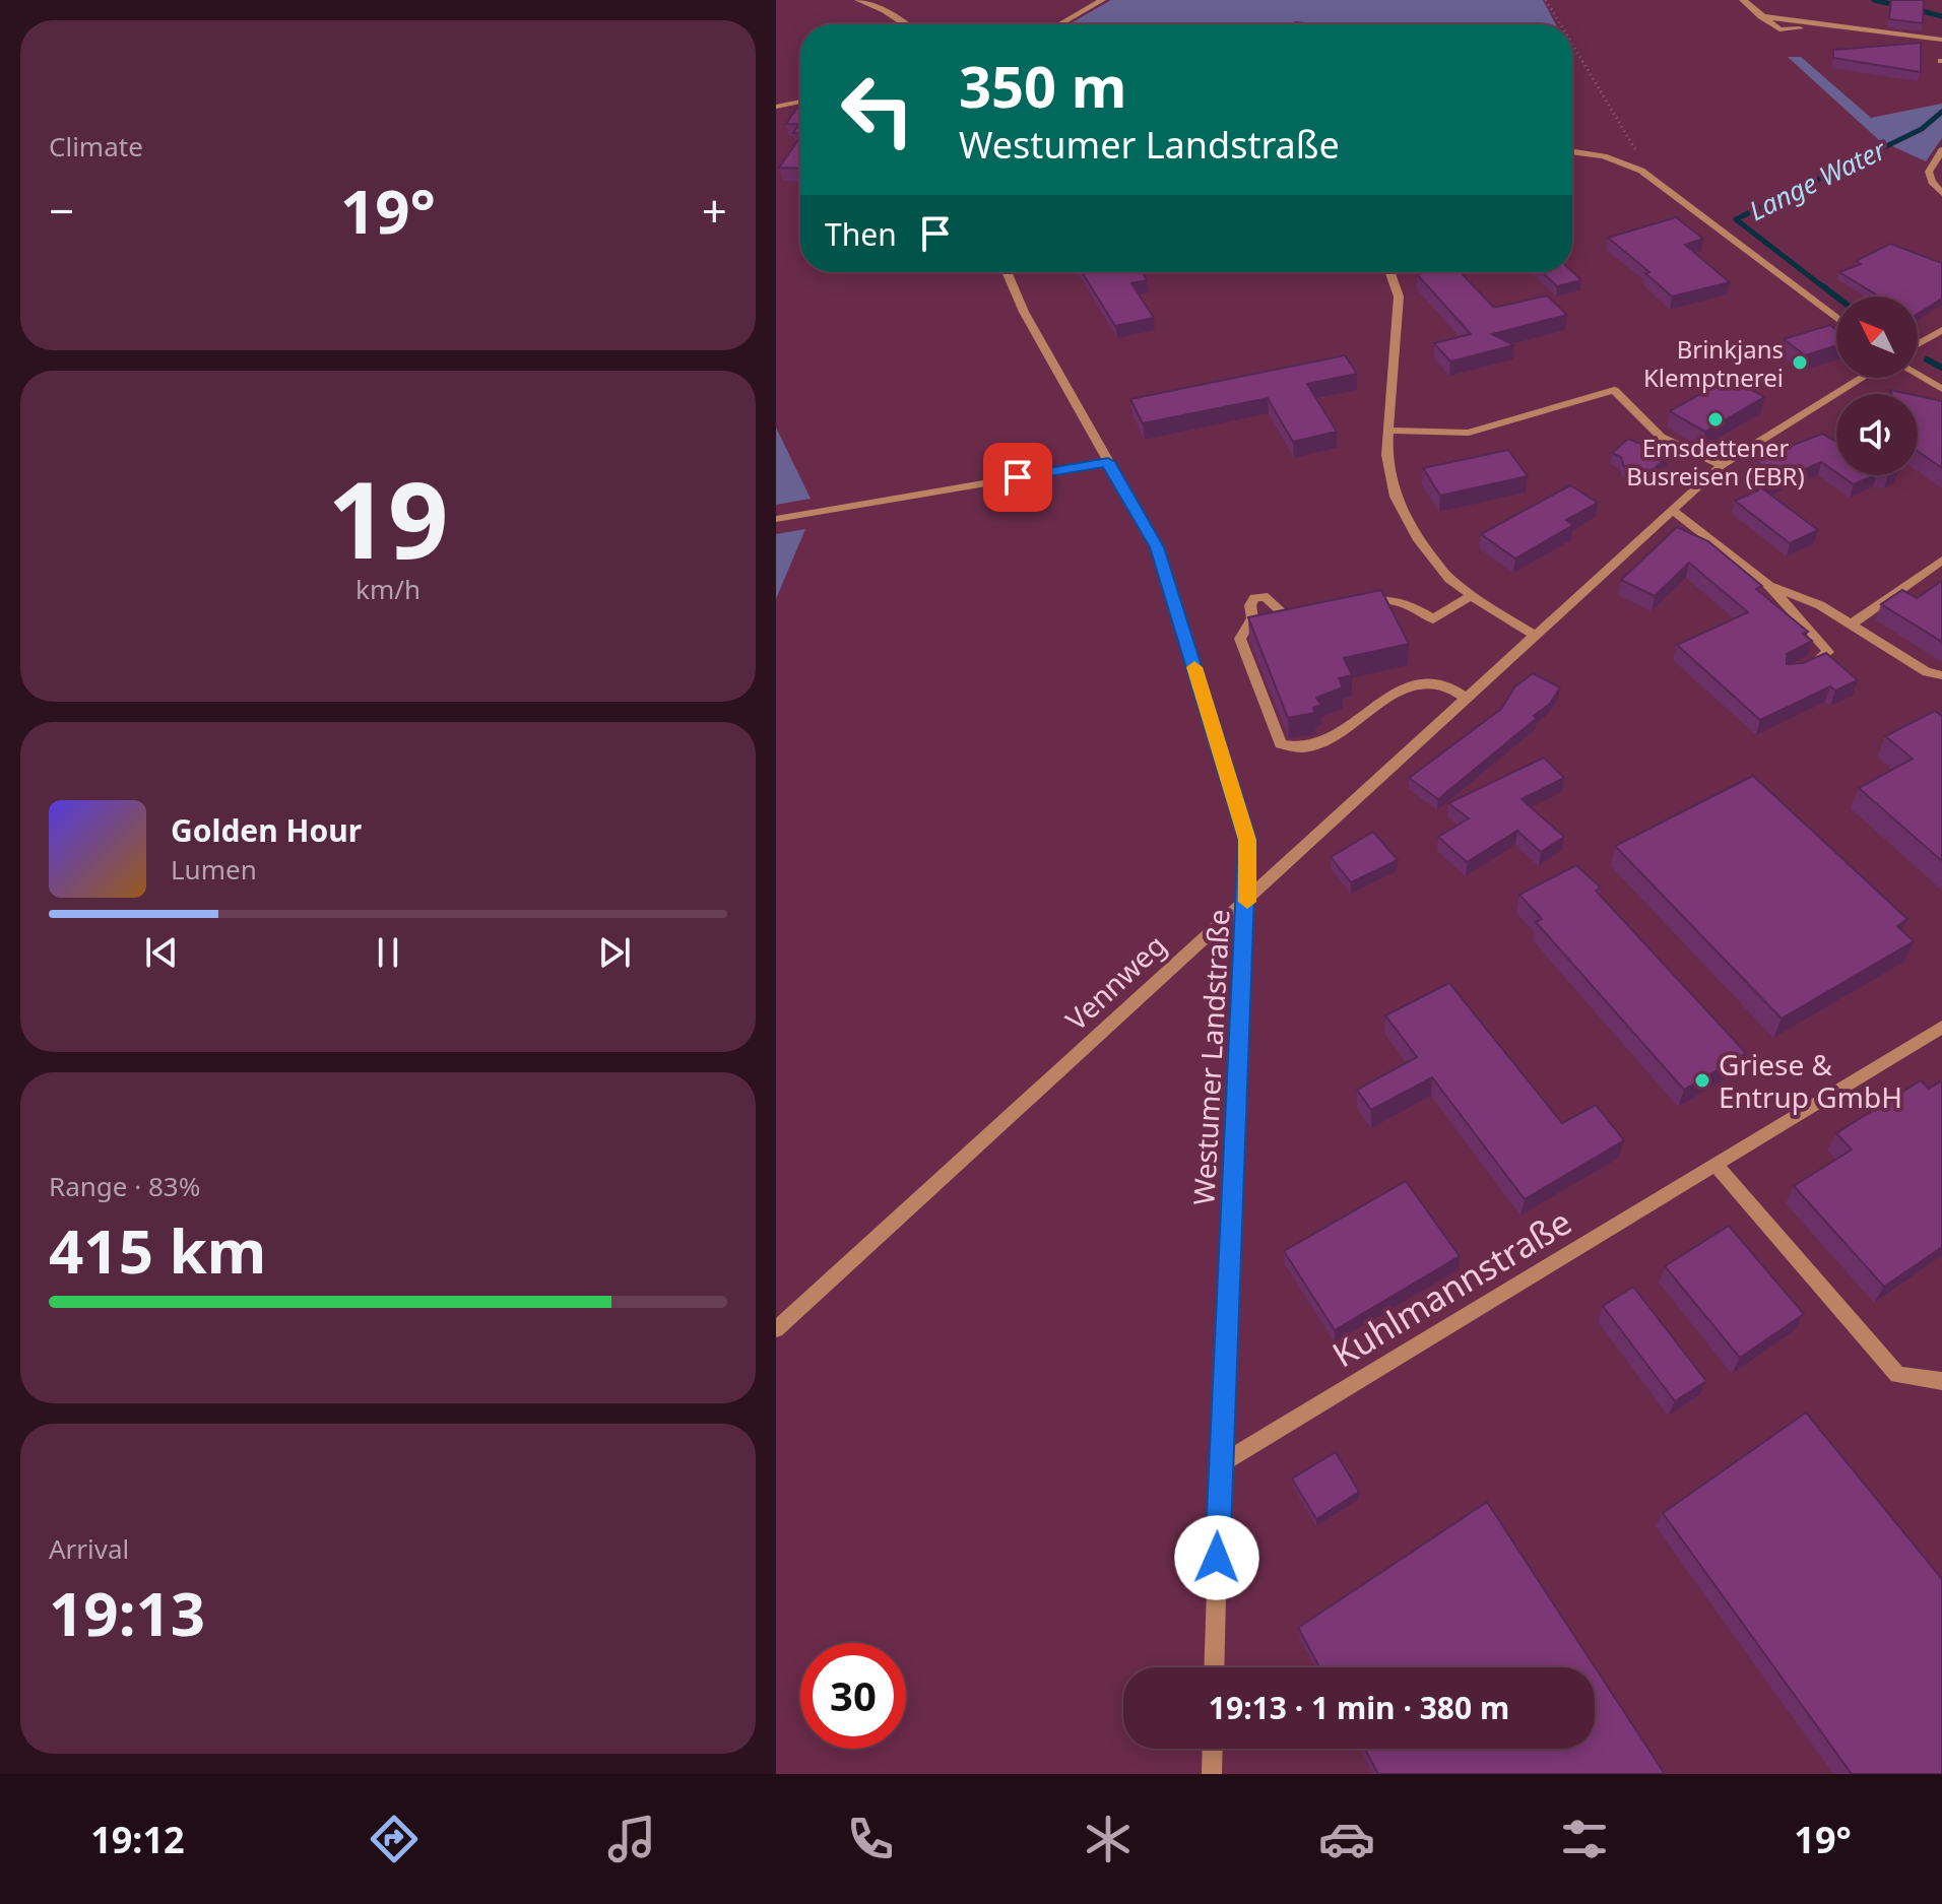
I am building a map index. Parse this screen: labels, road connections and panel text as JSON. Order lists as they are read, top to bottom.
{
  "streets": {
    "street": ["Vennweg", "Westumer Landstraße", "Kuhlmannstraße"]
  },
  "crossings": [
    ["Vennweg", "Westumer Landstraße"],
    ["Westumer Landstraße", "Kuhlmannstraße"]
  ],
  "water": ["Lange Water"],
  "places": ["Brinkjans Klemptnerei", "Emsdettener Busreisen (EBR)", "Griese & Entrup GmbH"],
  "north": "top left",
  "page": {
    "tile": [
      "Climate",
      ["19", "km/h"],
      ["Range · 83%", "415 km"],
      ["Arrival", "19:13"]
    ],
    "turn": ["350 m", "Westumer Landstraße"],
    "heat": ["−", "19°", "+"],
    "then": "Then",
    "song": ["Golden Hour", "Lumen"],
    "limit": "30",
    "trip": "19:13 · 1 min · 380 m",
    "tabs": ["19:12", "19°"]
  }
}
